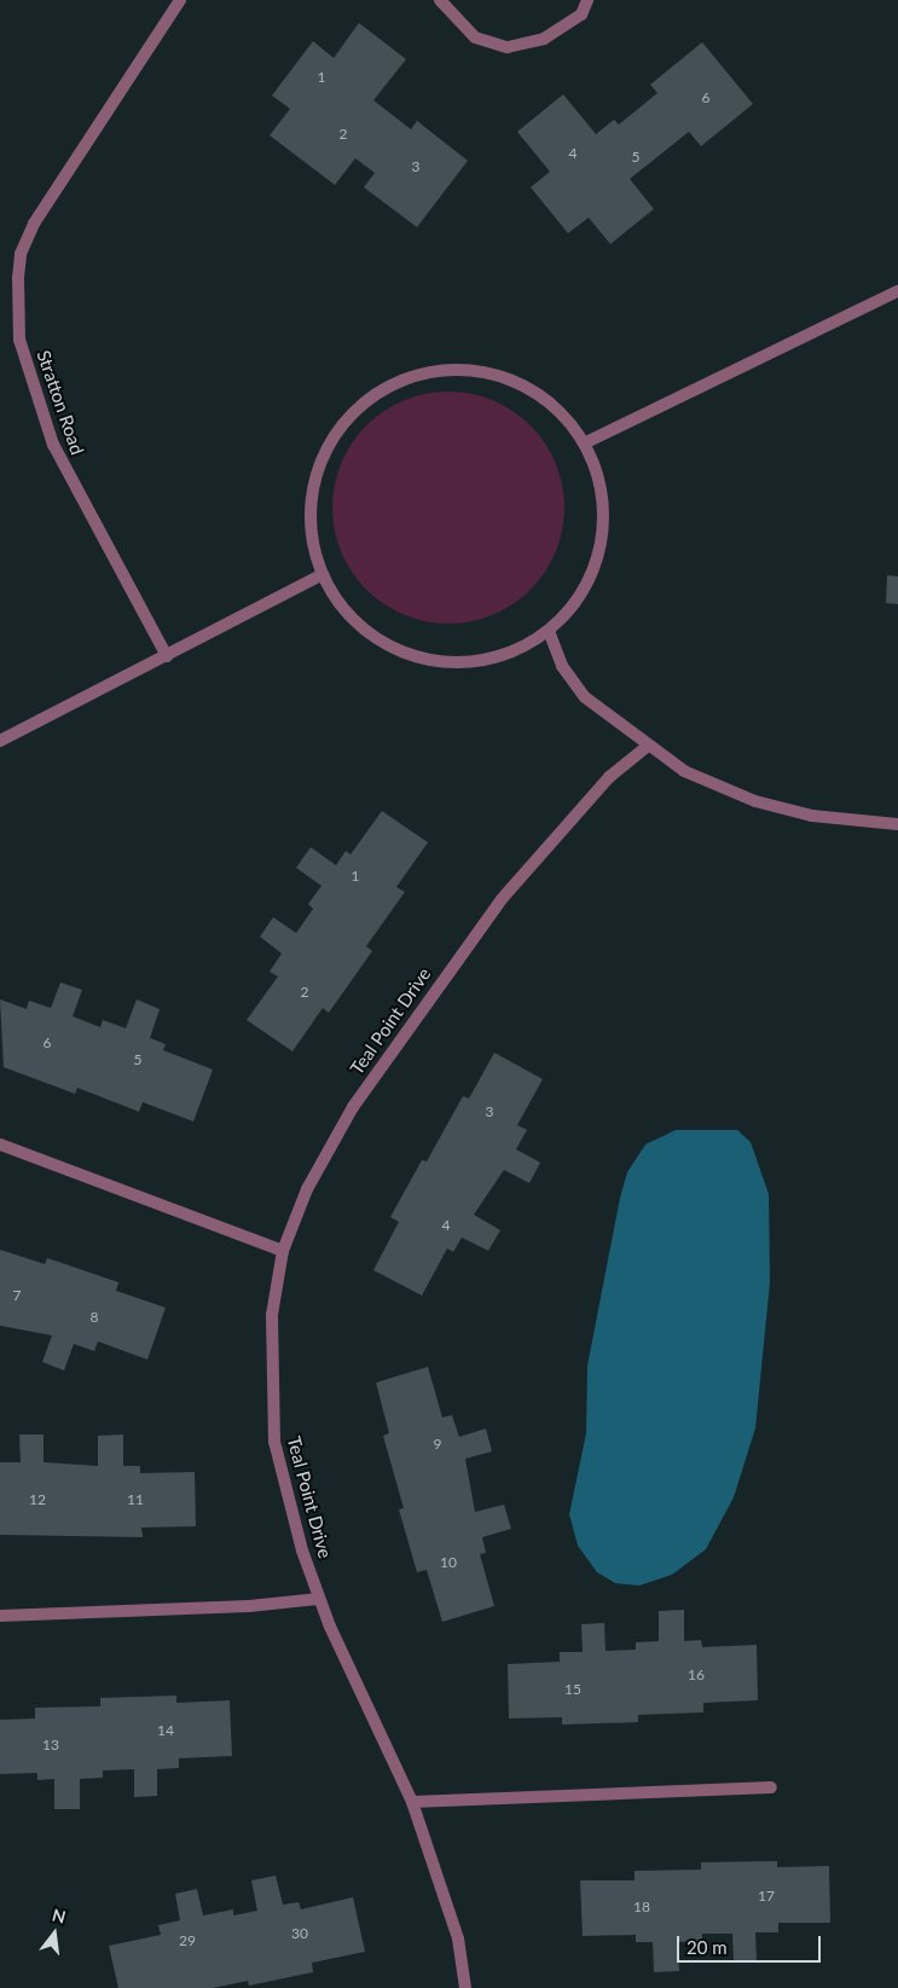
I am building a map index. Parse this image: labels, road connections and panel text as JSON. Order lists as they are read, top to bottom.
{
  "streets": {
    "street": ["Stratton Road", "Teal Point Drive"]
  },
  "house_numbers": [
    "1",
    "6",
    "2",
    "4",
    "5",
    "3",
    "1",
    "2",
    "6",
    "5",
    "3",
    "4",
    "7",
    "8",
    "9",
    "12",
    "11",
    "10",
    "16",
    "15",
    "14",
    "13",
    "17",
    "18",
    "30",
    "29"
  ],
  "scale_bar": "20 m",
  "north": "top"
}
